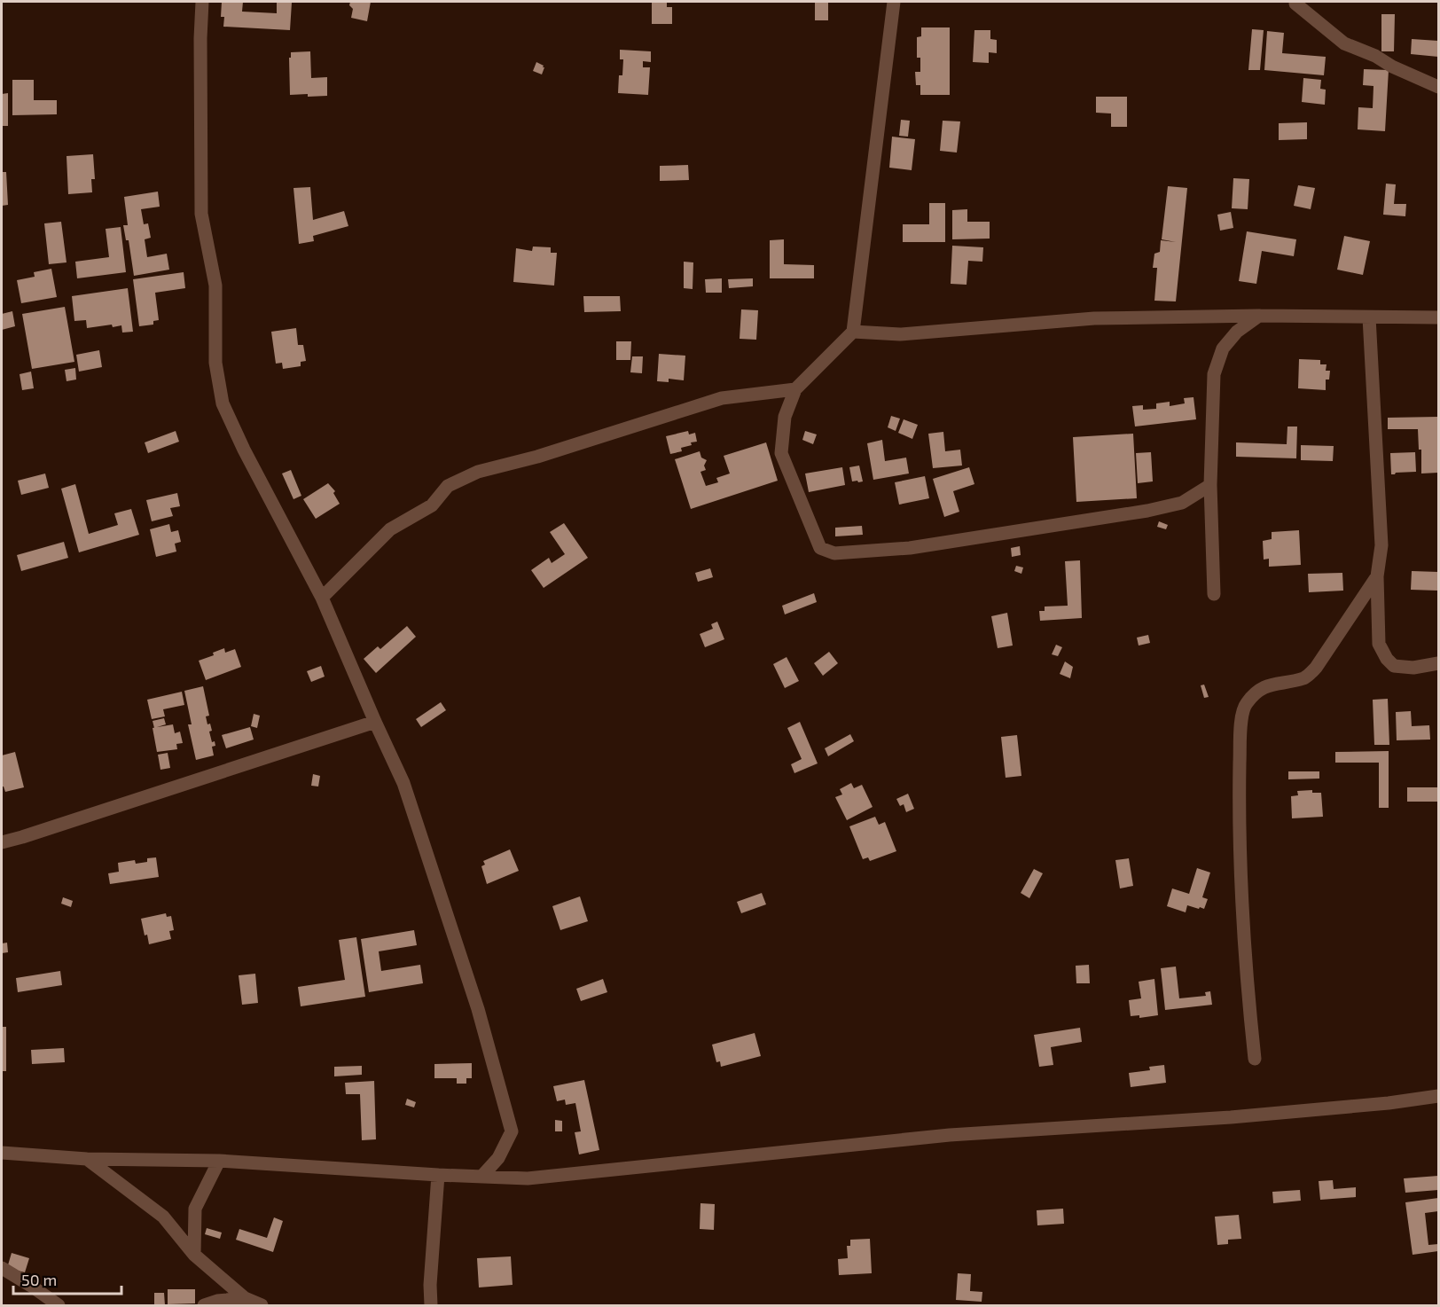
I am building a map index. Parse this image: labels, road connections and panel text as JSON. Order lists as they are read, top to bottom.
{
  "scale_bar": "50 m"
}
